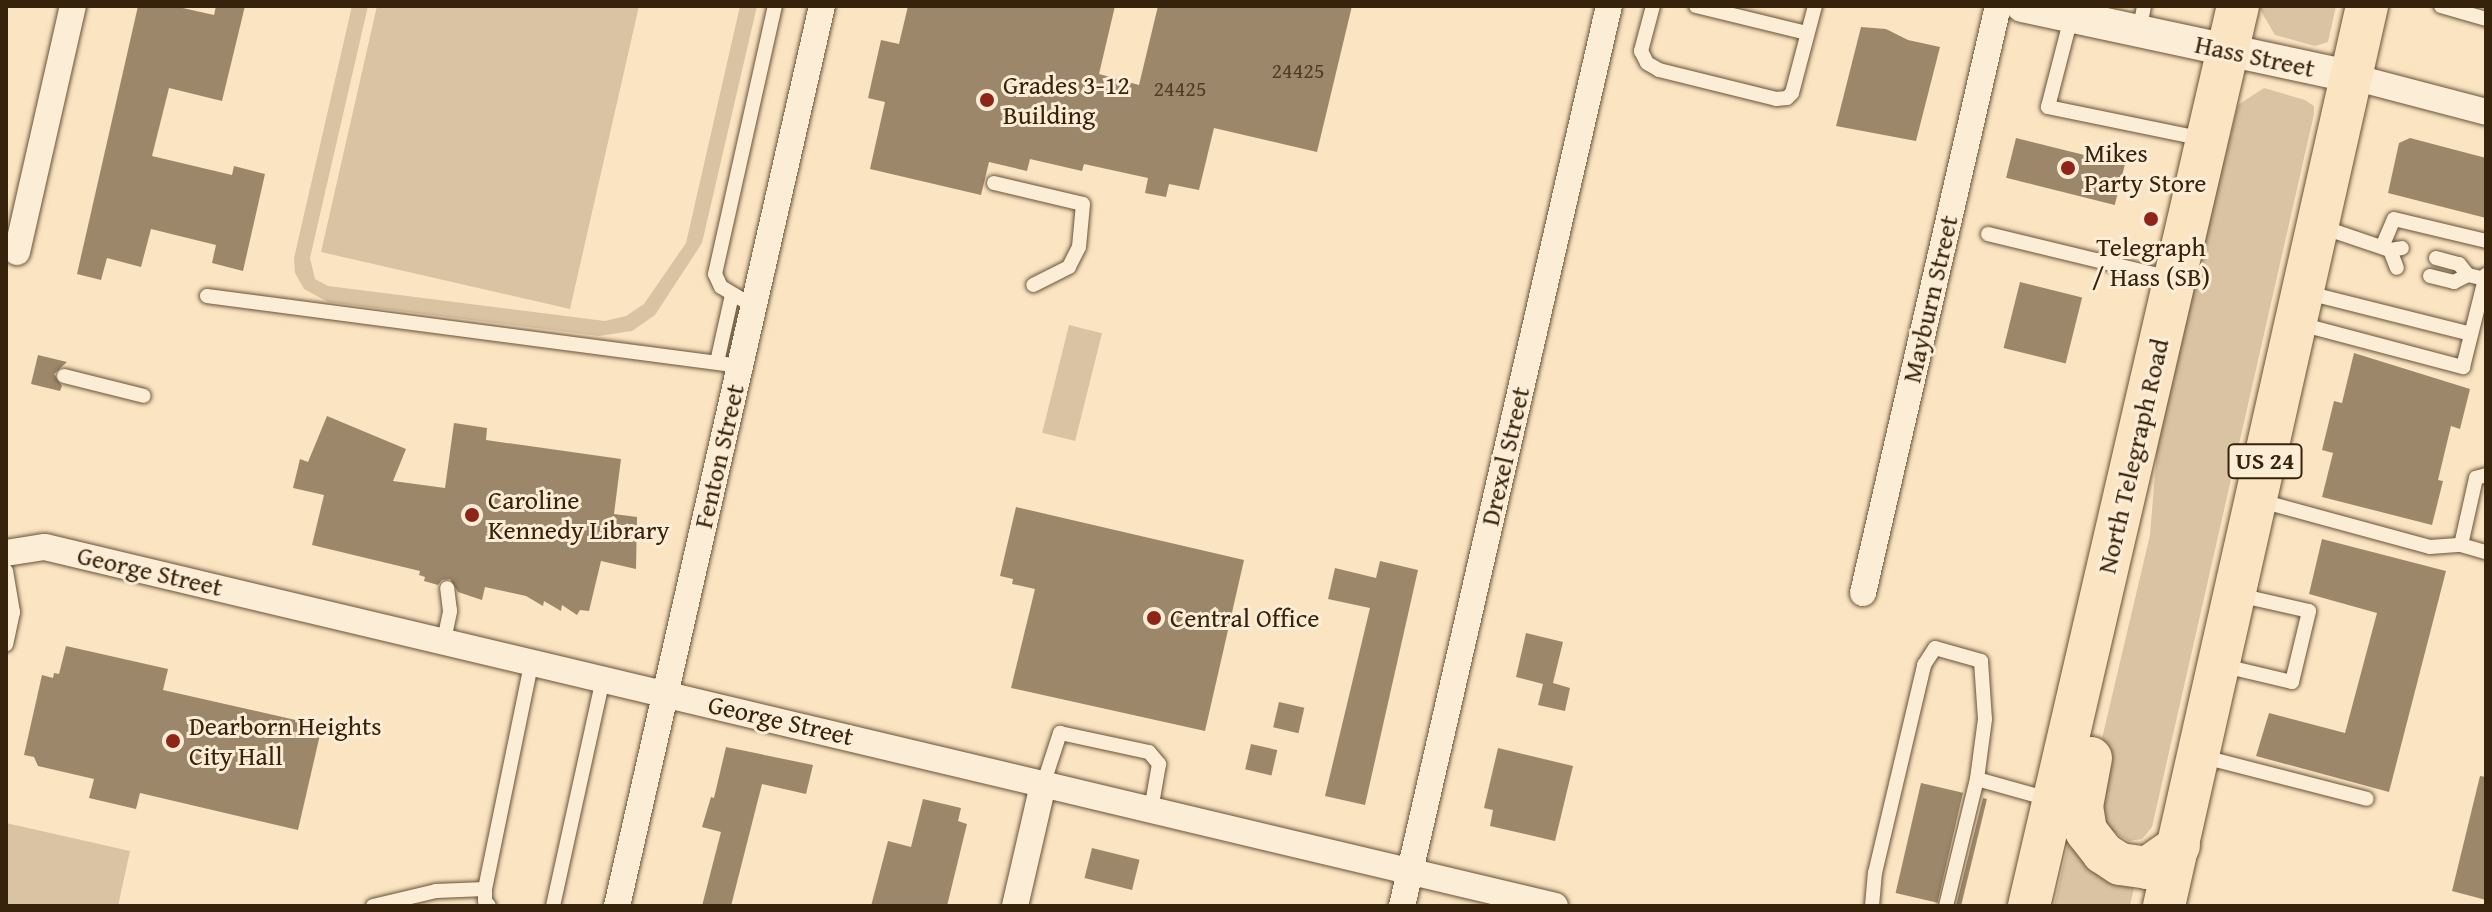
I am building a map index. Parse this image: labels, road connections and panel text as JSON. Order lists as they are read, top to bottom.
{
  "streets": {
    "main road": ["North Telegraph Road", "US 24"],
    "street": [
      "Hass Street",
      "Mayburn Street",
      "Fenton Street",
      "Drexel Street",
      "George Street"
    ]
  },
  "crossings": [
    ["Hass Street", "North Telegraph Road"],
    ["Hass Street", "US 24"],
    ["Fenton Street", "George Street"],
    ["Drexel Street", "George Street"]
  ],
  "places": [
    "Grades 3-12 Building",
    "Mikes Party Store",
    "Telegraph / Hass (SB)",
    "Caroline Kennedy Library",
    "Central Office",
    "Dearborn Heights City Hall"
  ],
  "house_numbers": ["24425", "24425"]
}
